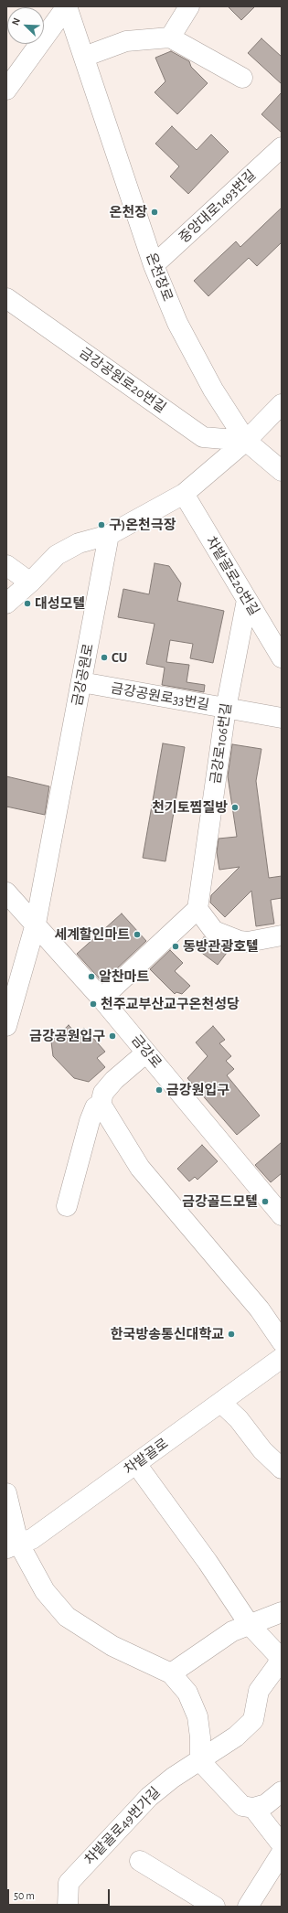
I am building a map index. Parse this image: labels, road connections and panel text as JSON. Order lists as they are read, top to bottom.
{
  "streets": {
    "street": [
      "중앙대로1493번길",
      "온천장로",
      "금강공원로20번길",
      "차밭골로20번길",
      "금강공원로",
      "금강공원로33번길",
      "금강로106번길",
      "금강로",
      "차밭골로",
      "차밭골로49번가길"
    ]
  },
  "crossings": [
    ["중앙대로1493번길", "온천장로"],
    ["온천장로", "금강공원로20번길"],
    ["차밭골로20번길", "금강로106번길"],
    ["금강공원로", "금강공원로33번길"],
    ["금강공원로", "금강로"],
    ["금강공원로33번길", "금강로106번길"]
  ],
  "places": [
    "온천장",
    "구)온천극장",
    "대성모텔",
    "CU",
    "천기토찜질방",
    "세계할인마트",
    "동방관광호텔",
    "알찬마트",
    "천주교부산교구온천성당",
    "금강공원입구",
    "금강원입구",
    "금강골드모텔",
    "한국방송통신대학교"
  ],
  "scale_bar": "50 m",
  "north": "top left"
}
